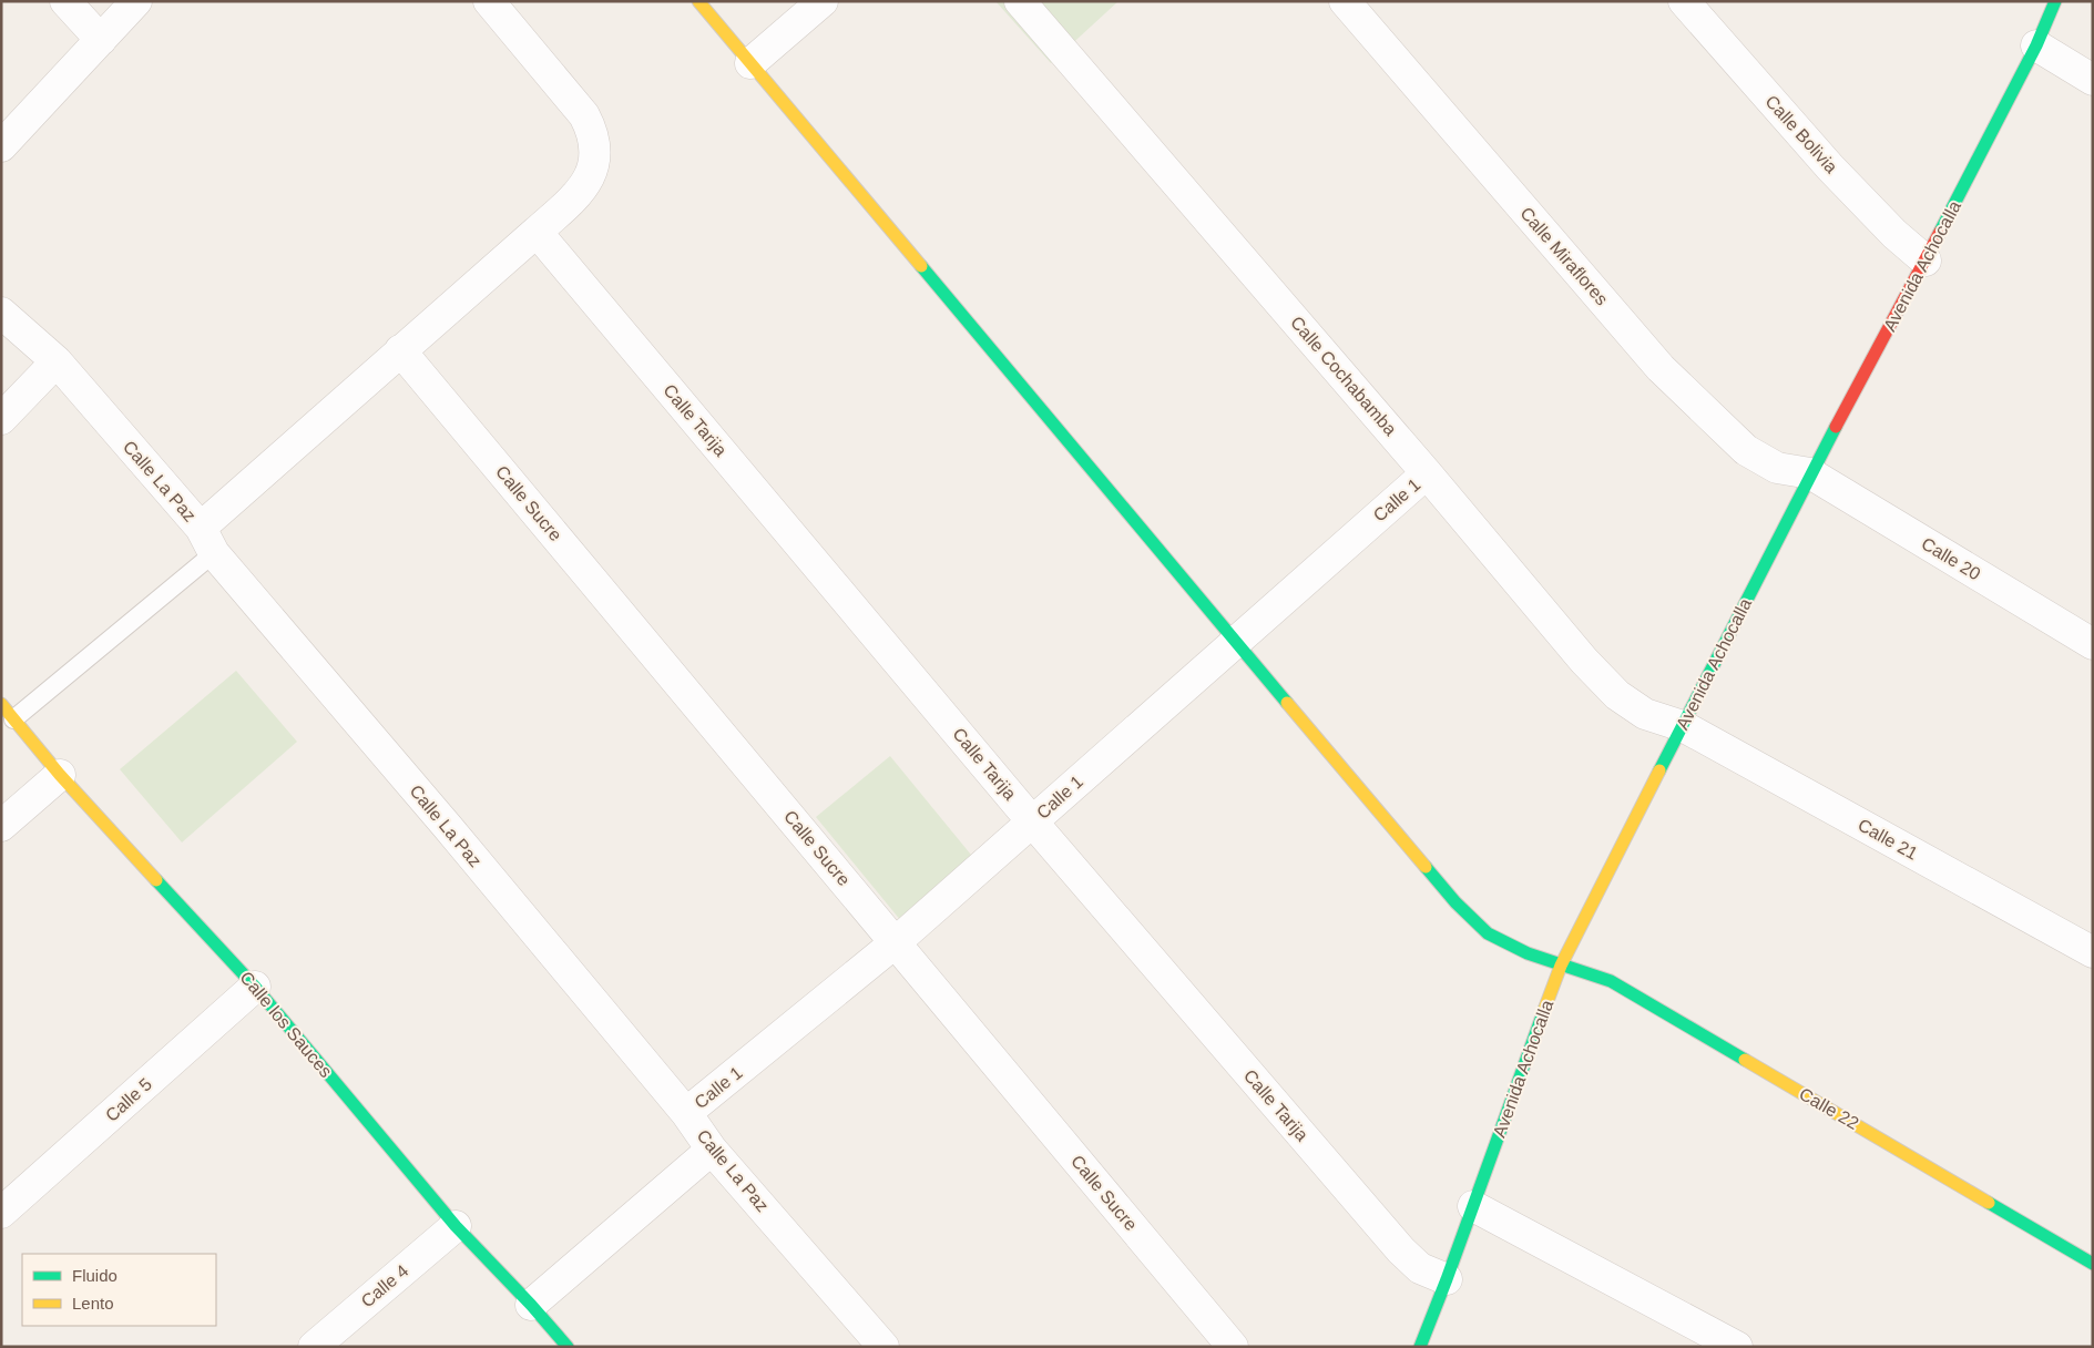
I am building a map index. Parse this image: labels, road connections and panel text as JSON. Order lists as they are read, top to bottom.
{
  "streets": {
    "street": [
      "Calle Bolivia",
      "Calle Miraflores",
      "Avenida Achocalla",
      "Calle Cochabamba",
      "Calle Tarija",
      "Calle La Paz",
      "Calle 1",
      "Calle Sucre",
      "Calle 20",
      "Calle 21",
      "Calle los Sauces",
      "Calle 5",
      "Calle 22",
      "Calle 4"
    ]
  },
  "crossings": [
    ["Calle Bolivia", "Avenida Achocalla"],
    ["Calle Miraflores", "Avenida Achocalla"],
    ["Calle Miraflores", "Calle 20"],
    ["Avenida Achocalla", "Calle Cochabamba"],
    ["Avenida Achocalla", "Calle Tarija"],
    ["Avenida Achocalla", "Calle 20"],
    ["Avenida Achocalla", "Calle 21"],
    ["Avenida Achocalla", "Calle 22"],
    ["Calle Cochabamba", "Calle 1"],
    ["Calle Cochabamba", "Calle 21"],
    ["Calle Tarija", "Calle 1"],
    ["Calle La Paz", "Calle 1"],
    ["Calle 1", "Calle Sucre"],
    ["Calle 1", "Calle 22"],
    ["Calle los Sauces", "Calle 5"],
    ["Calle los Sauces", "Calle 4"]
  ],
  "legend": ["Fluido", "Lento"]
}
